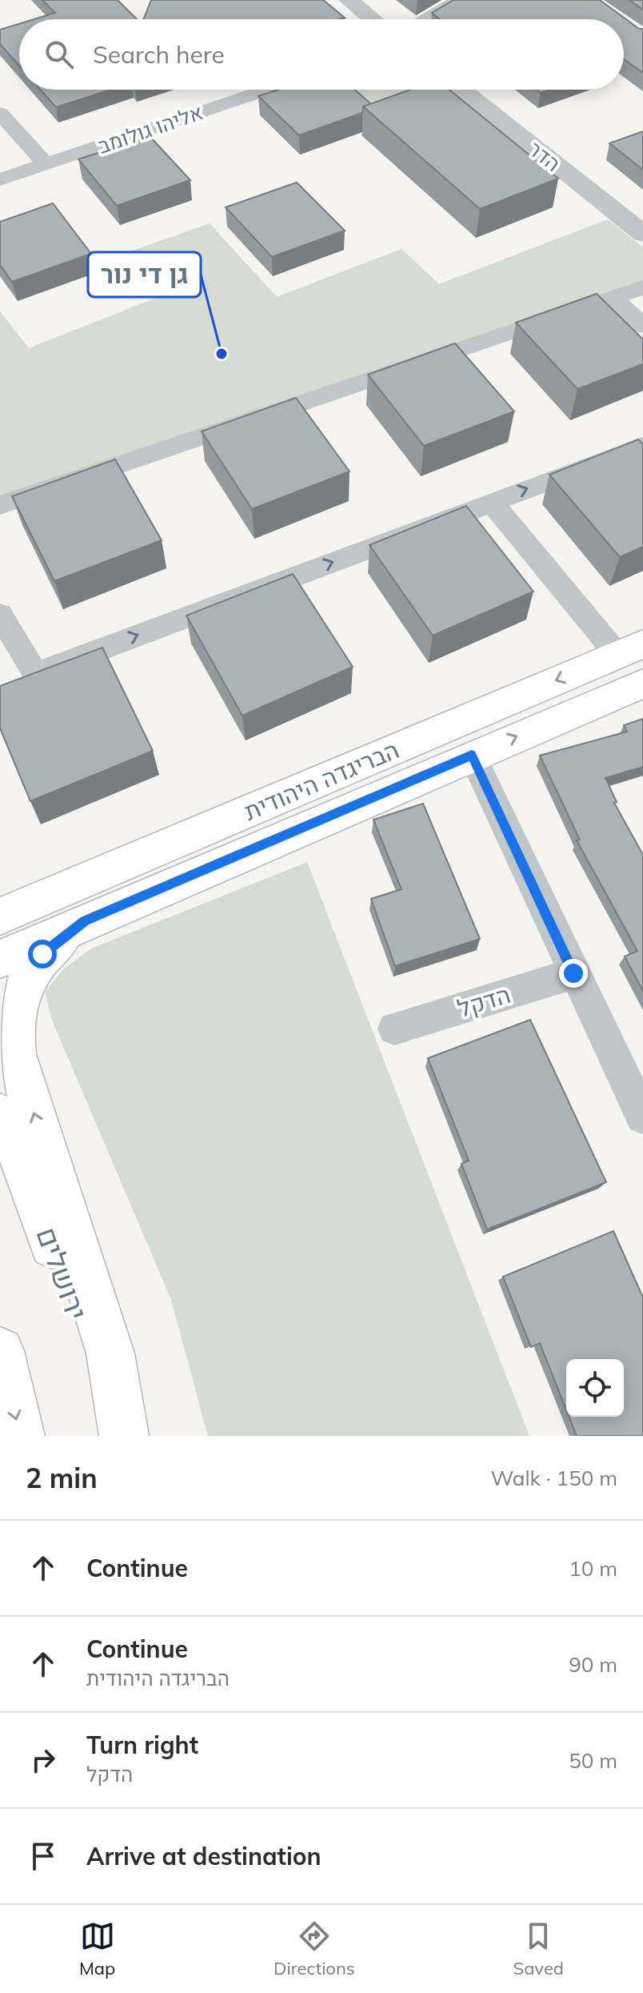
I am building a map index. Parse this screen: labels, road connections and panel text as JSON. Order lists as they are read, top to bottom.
{
  "streets": {
    "main road": ["הבריגדה היהודית", "ירושלים"],
    "street": ["אליהו גולומב", "הדר", "הדקל"]
  },
  "places": ["גן די נור"],
  "page": {
    "search": "Search here",
    "heading": ["2 min", "Walk · 150 m"],
    "list": [
      ["Continue", "10 m"],
      ["Continue", "הבריגדה היהודית", "90 m"],
      ["Turn right", "הדקל", "50 m"],
      "Arrive at destination"
    ],
    "nav": ["Map", "Directions", "Saved"]
  }
}
